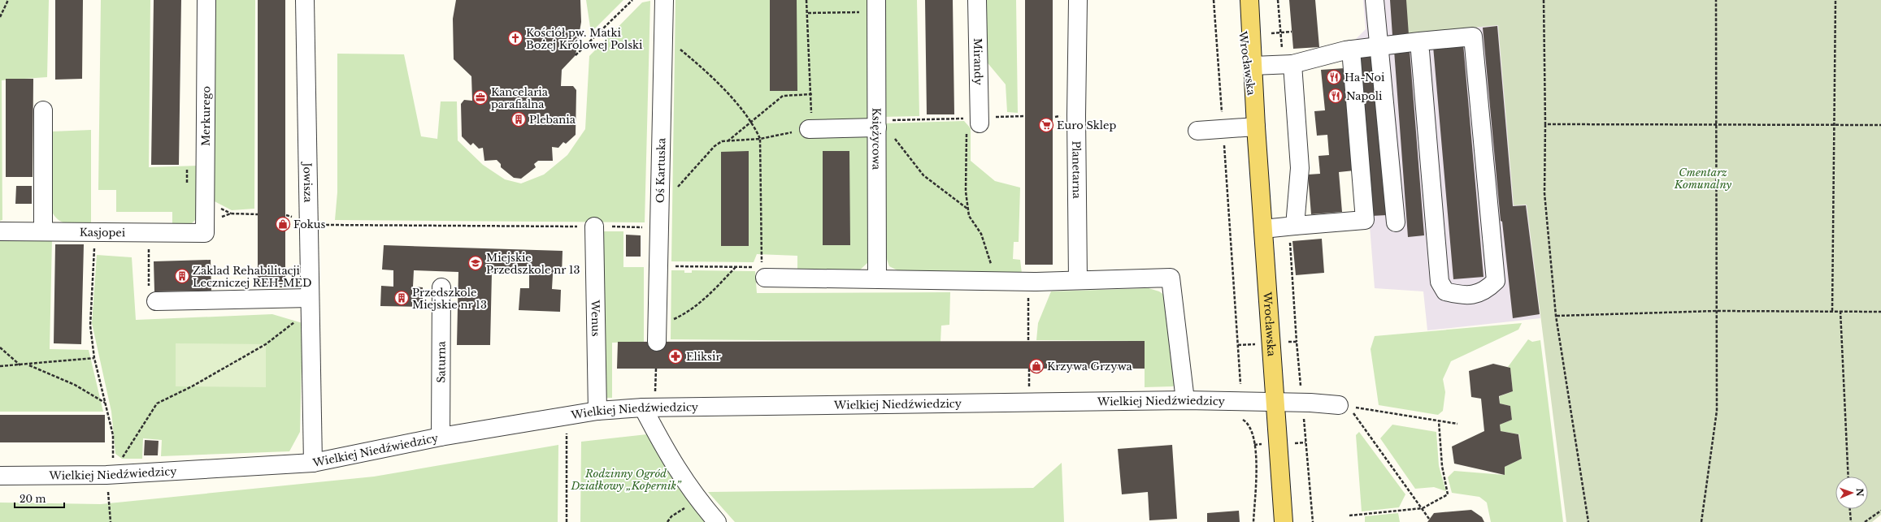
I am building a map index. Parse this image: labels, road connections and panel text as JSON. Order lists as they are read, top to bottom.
{
  "streets": {
    "main road": ["Wrocławska"],
    "street": [
      "Mirandy",
      "Merkurego",
      "Księżycowa",
      "Planetarna",
      "Oś Kartuska",
      "Jowisza",
      "Kasjopei",
      "Wenus",
      "Saturna",
      "Wielkiej Niedźwiedzicy"
    ]
  },
  "crossings": [
    ["Wrocławska", "Wielkiej Niedźwiedzicy"],
    ["Merkurego", "Kasjopei"],
    ["Jowisza", "Wielkiej Niedźwiedzicy"],
    ["Wenus", "Wielkiej Niedźwiedzicy"],
    ["Saturna", "Wielkiej Niedźwiedzicy"]
  ],
  "parks": ["Cmentarz Komunalny", "Rodzinny Ogród Działkowy „Kopernik”"],
  "places": {
    "church": ["Kościół pw. Matki Bożej Królowej Polski"],
    "restaurant": ["Ha-Noi", "Napoli"],
    "office": ["Kancelaria parafialna"],
    "building": ["Plebania", "Zaklad Rehabilitacji Leczniczej REH-MED", "Przedszkole Miejskie nr 13"],
    "supermarket": ["Euro Sklep"],
    "shop": ["Fokus", "Krzywa Grzywa"],
    "school or university": ["Miejskie Przedszkole nr 13"],
    "pharmacy": ["Eliksir"]
  },
  "scale_bar": "20 m",
  "north": "right"
}
